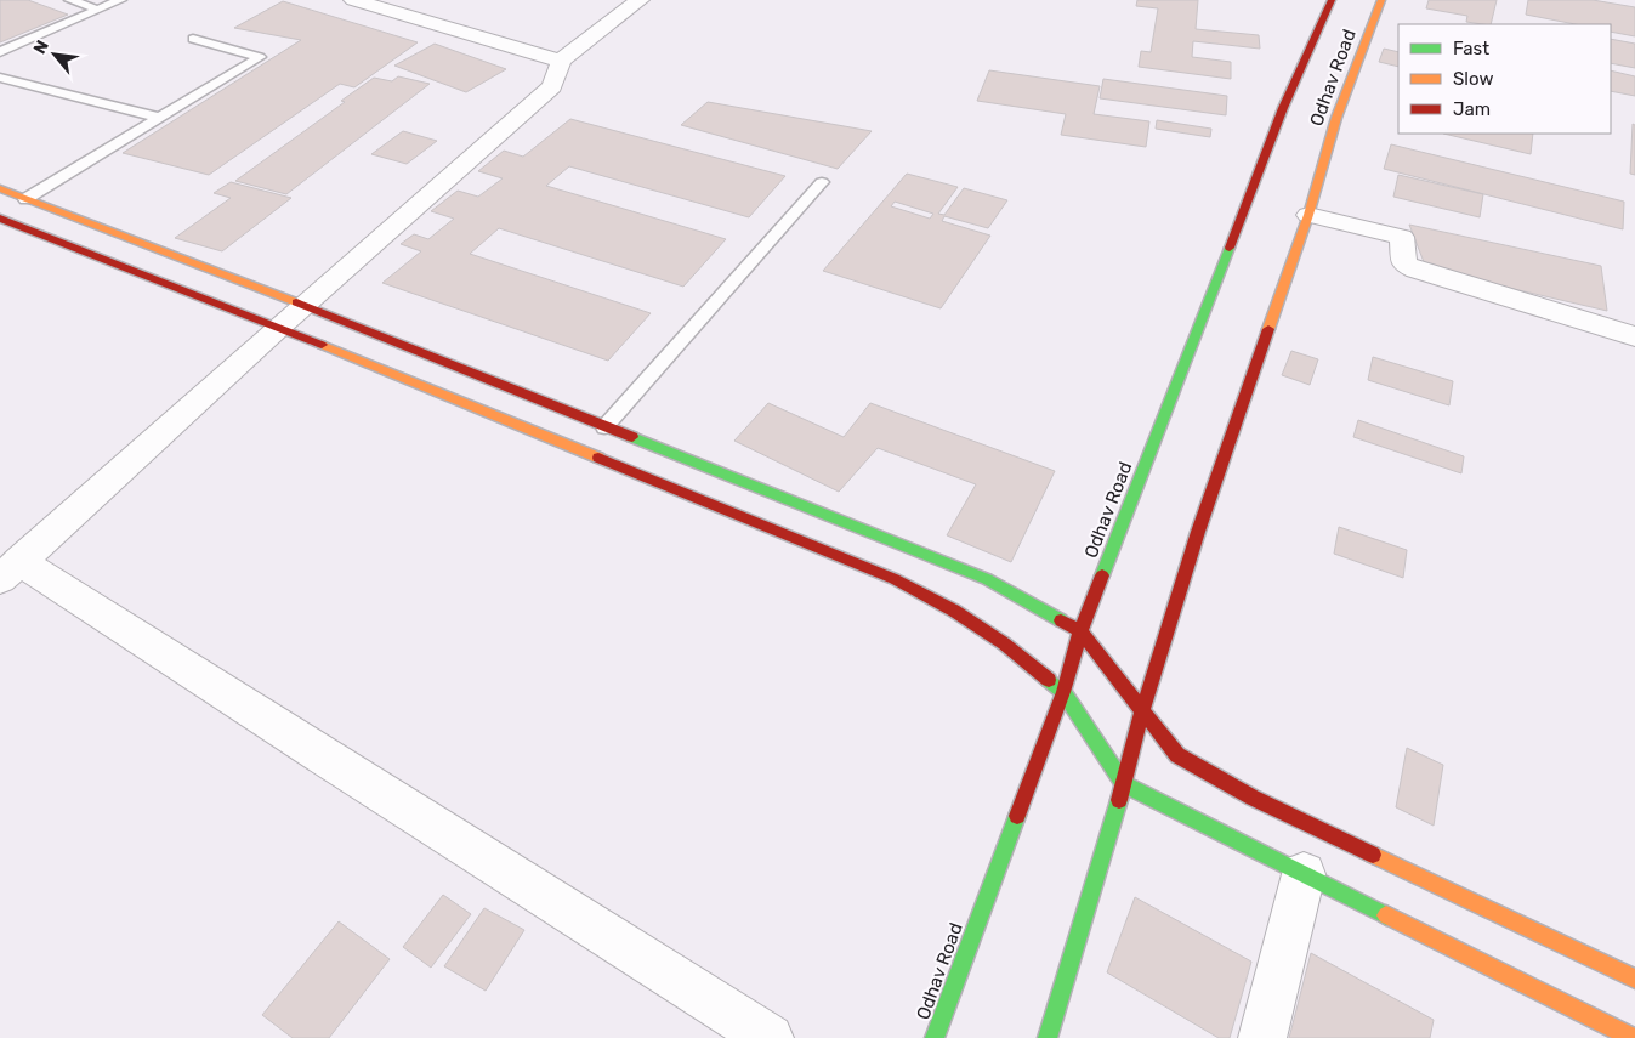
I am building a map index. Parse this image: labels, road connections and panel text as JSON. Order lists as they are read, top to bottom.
{
  "streets": {
    "street": ["Odhav Road"]
  },
  "legend": ["Fast", "Slow", "Jam"],
  "north": "top left"
}
